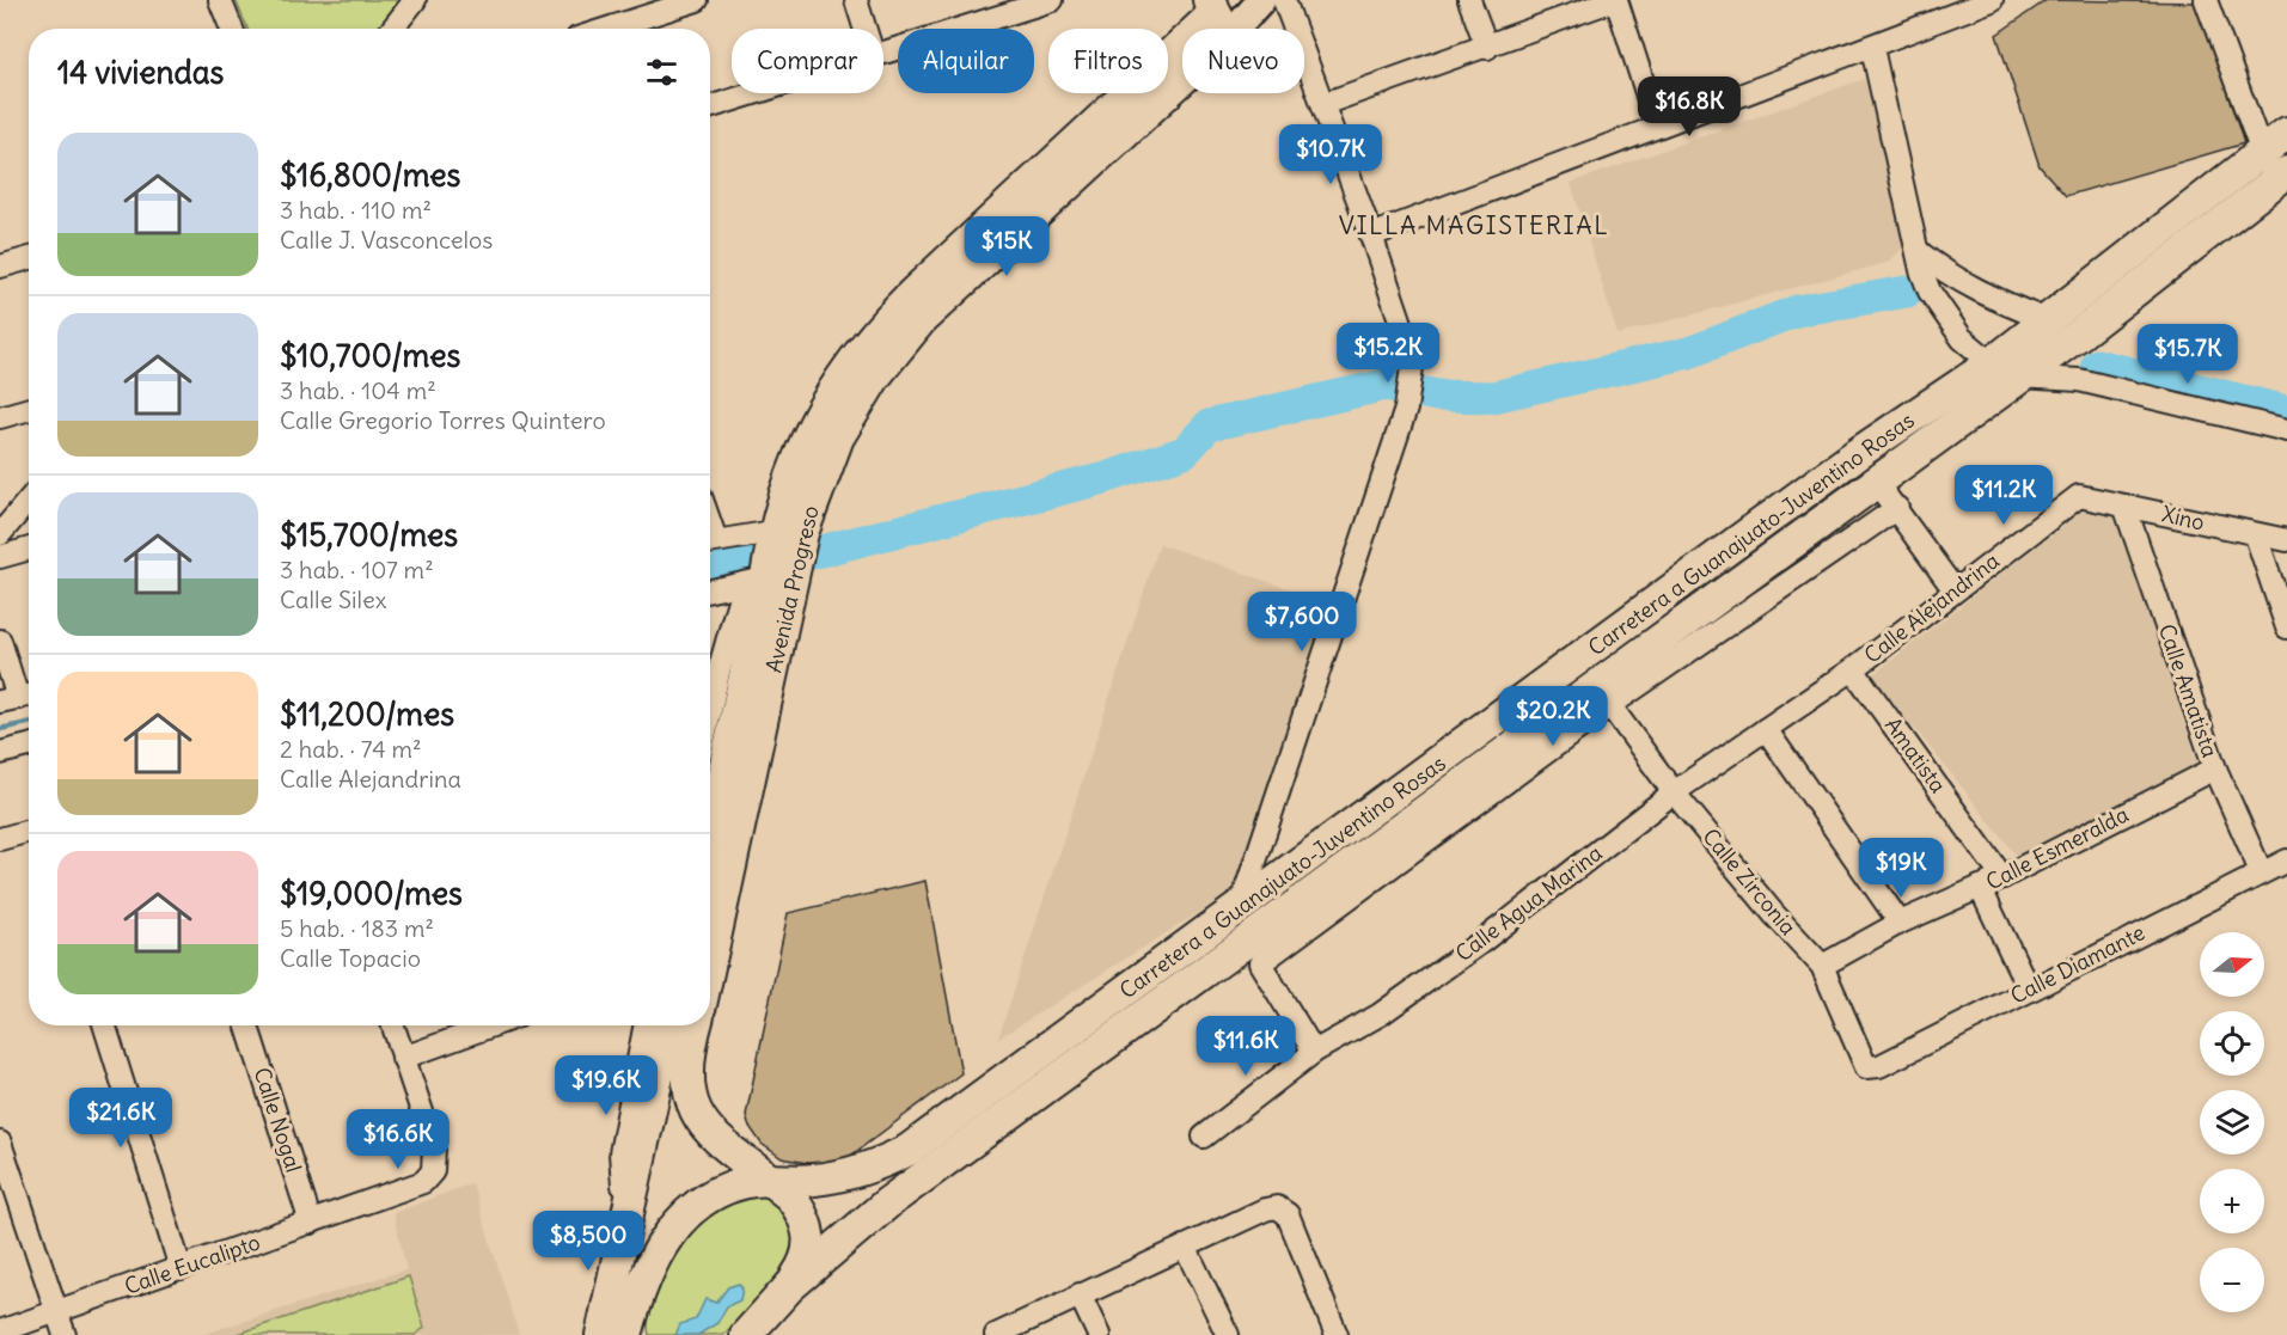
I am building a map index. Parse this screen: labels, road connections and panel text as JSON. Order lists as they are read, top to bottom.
{
  "streets": {
    "main road": ["Carretera a Guanajuato-Juventino Rosas", "Avenida Progreso"],
    "street": [
      "Xino",
      "Calle Alejandrina",
      "Calle Amatista",
      "Amatista",
      "Calle Esmeralda",
      "Calle Zirconia",
      "Calle Agua Marina",
      "Calle Diamante",
      "Calle Nogal",
      "Calle Eucalipto"
    ]
  },
  "crossings": [
    ["Xino", "Calle Alejandrina"],
    ["Xino", "Calle Amatista"],
    ["Carretera a Guanajuato-Juventino Rosas", "Calle Zirconia"],
    ["Calle Alejandrina", "Amatista"],
    ["Calle Alejandrina", "Calle Agua Marina"],
    ["Calle Amatista", "Calle Esmeralda"],
    ["Calle Amatista", "Calle Diamante"],
    ["Amatista", "Calle Esmeralda"],
    ["Amatista", "Calle Agua Marina"],
    ["Calle Esmeralda", "Calle Zirconia"],
    ["Calle Zirconia", "Calle Agua Marina"],
    ["Calle Zirconia", "Calle Diamante"],
    ["Calle Nogal", "Calle Eucalipto"]
  ],
  "districts": ["VILLA MAGISTERIAL"],
  "north": "right",
  "page": {
    "chip": [
      "Comprar",
      "Alquilar",
      "Filtros",
      "Nuevo"
    ],
    "heading": "14 viviendas",
    "price": [
      "$16.8K",
      "$10.7K",
      "$15K",
      "$15.2K",
      "$15.7K",
      "$11.2K",
      "$7,600",
      "$20.2K",
      "$19K",
      "$11.6K",
      "$19.6K",
      "$21.6K",
      "$16.6K",
      "$8,500"
    ],
    "list": [
      {
        "name": "$16,800/mes",
        "note": "3 hab. · 110 m² · Calle J. Vasconcelos"
      },
      {
        "name": "$10,700/mes",
        "note": "3 hab. · 104 m² · Calle Gregorio Torres Quintero"
      },
      {
        "name": "$15,700/mes",
        "note": "3 hab. · 107 m² · Calle Silex"
      },
      {
        "name": "$11,200/mes",
        "note": "2 hab. · 74 m² · Calle Alejandrina"
      },
      {
        "name": "$19,000/mes",
        "note": "5 hab. · 183 m² · Calle Topacio"
      }
    ],
    "map_buttons": ["+", "−"]
  }
}
